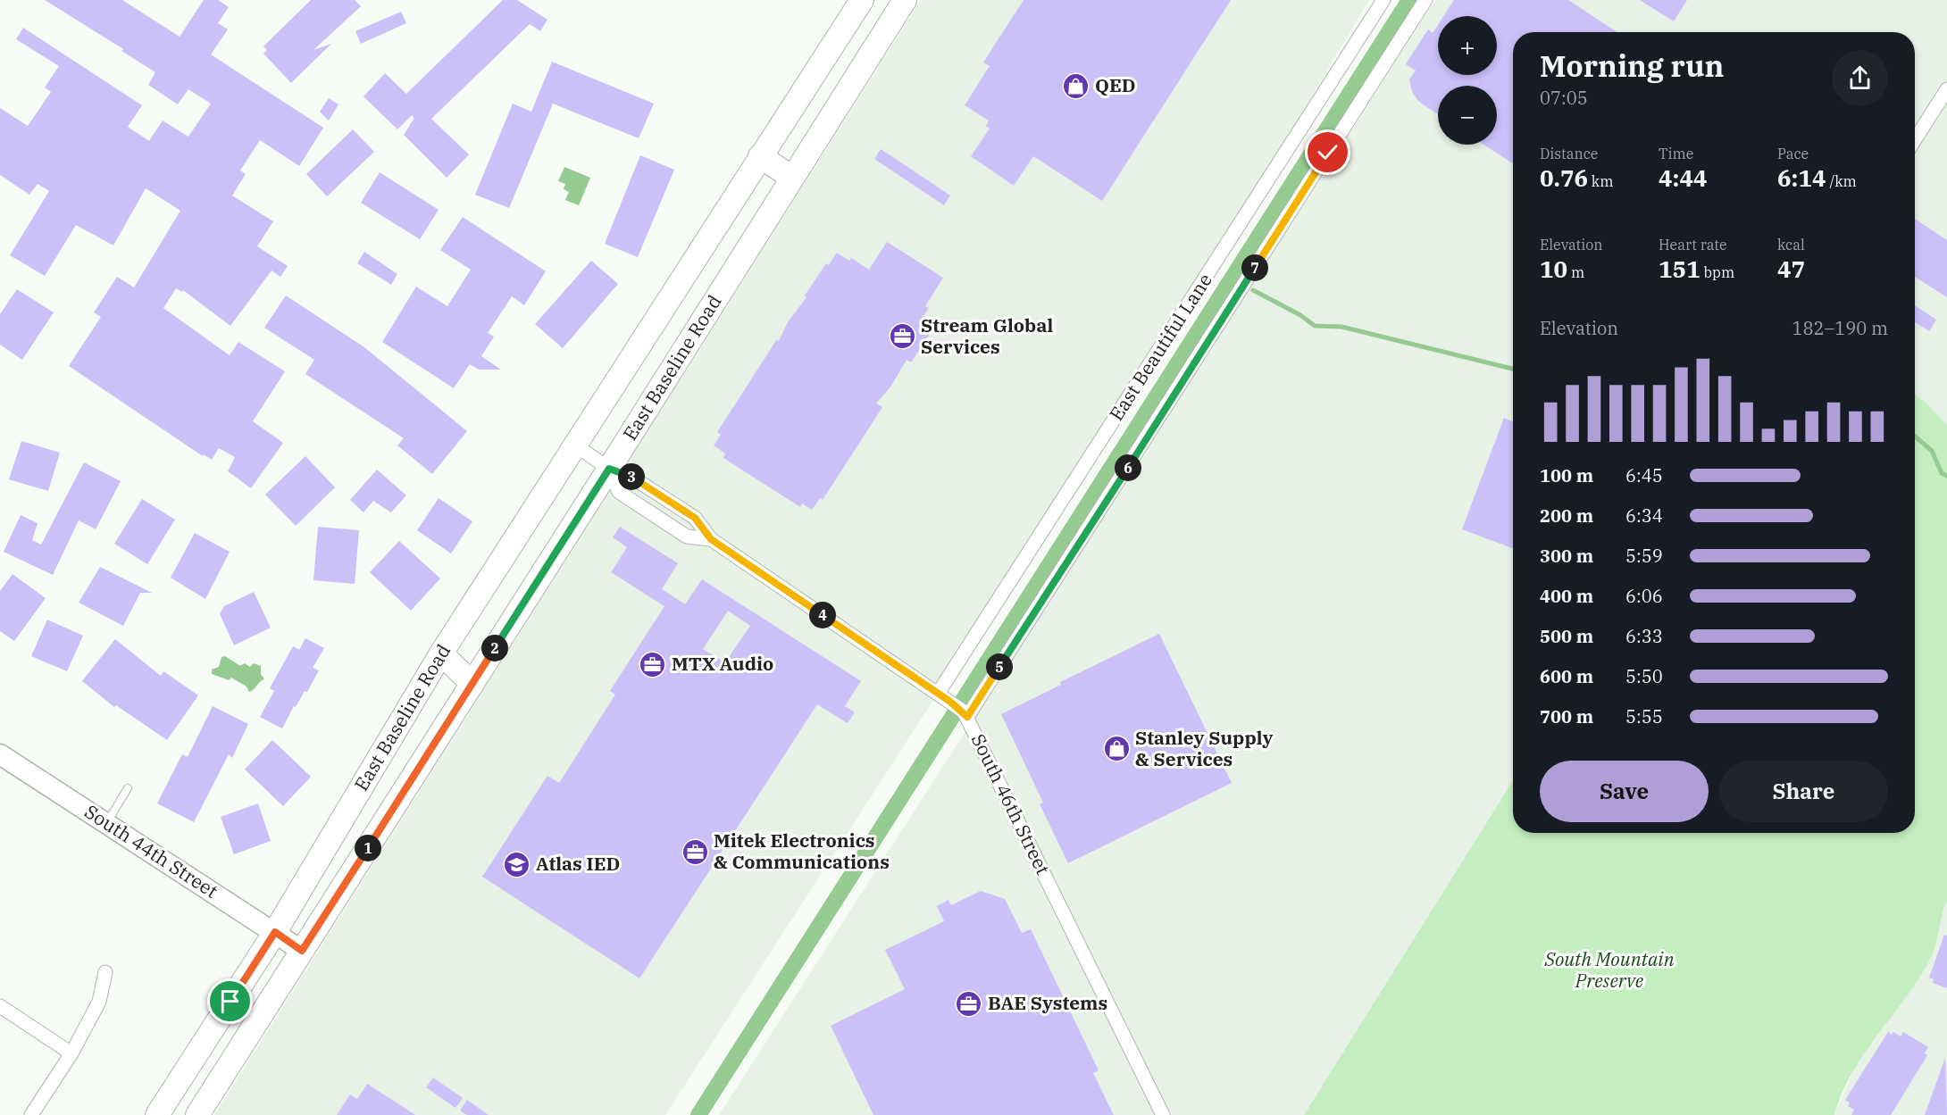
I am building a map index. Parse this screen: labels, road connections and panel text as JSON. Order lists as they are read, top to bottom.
{
  "streets": {
    "main road": ["East Baseline Road"],
    "street": ["East Beautiful Lane", "South 46th Street", "South 44th Street"]
  },
  "crossings": [
    ["East Beautiful Lane", "South 46th Street"],
    ["East Baseline Road", "South 46th Street"],
    ["East Baseline Road", "South 44th Street"]
  ],
  "parks": ["South Mountain Preserve"],
  "places": {
    "shop": ["QED", "Stanley Supply & Services"],
    "office": [
      "Stream Global Services",
      "MTX Audio",
      "Mitek Electronics & Communications",
      "BAE Systems"
    ],
    "school or university": ["Atlas IED"]
  },
  "page": {
    "map_buttons": ["+", "−"],
    "heading": ["Morning run", "07:05"],
    "stats": [
      ["Distance", "0.76 km"],
      ["Time", "4:44"],
      ["Pace", "6:14 /km"],
      ["Elevation", "10 m"],
      ["Heart rate", "151 bpm"],
      ["kcal", "47"]
    ],
    "pins": [
      "7",
      "6",
      "3",
      "4",
      "2",
      "5",
      "1"
    ],
    "chart": ["Elevation", "182–190 m"],
    "list": [
      {
        "name": "100 m",
        "note": "6:45"
      },
      {
        "name": "200 m",
        "note": "6:34"
      },
      {
        "name": "300 m",
        "note": "5:59"
      },
      {
        "name": "400 m",
        "note": "6:06"
      },
      {
        "name": "500 m",
        "note": "6:33"
      },
      {
        "name": "600 m",
        "note": "5:50"
      },
      {
        "name": "700 m",
        "note": "5:55"
      }
    ],
    "buttons": ["Save", "Share"]
  }
}
